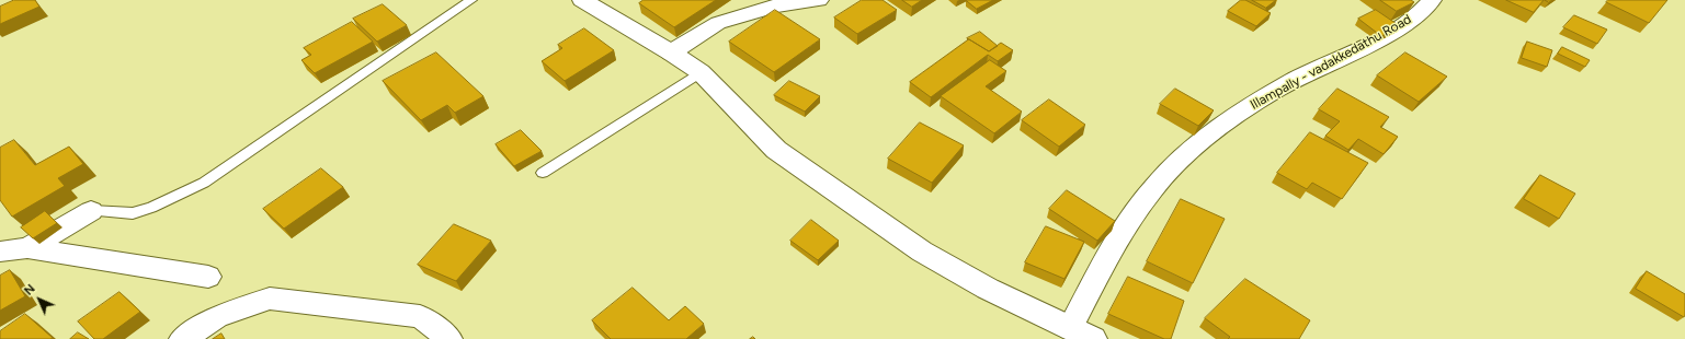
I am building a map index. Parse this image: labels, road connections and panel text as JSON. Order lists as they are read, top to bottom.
{
  "streets": {
    "street": ["Illampally - vadakkedathu Road"]
  },
  "north": "top left"
}
